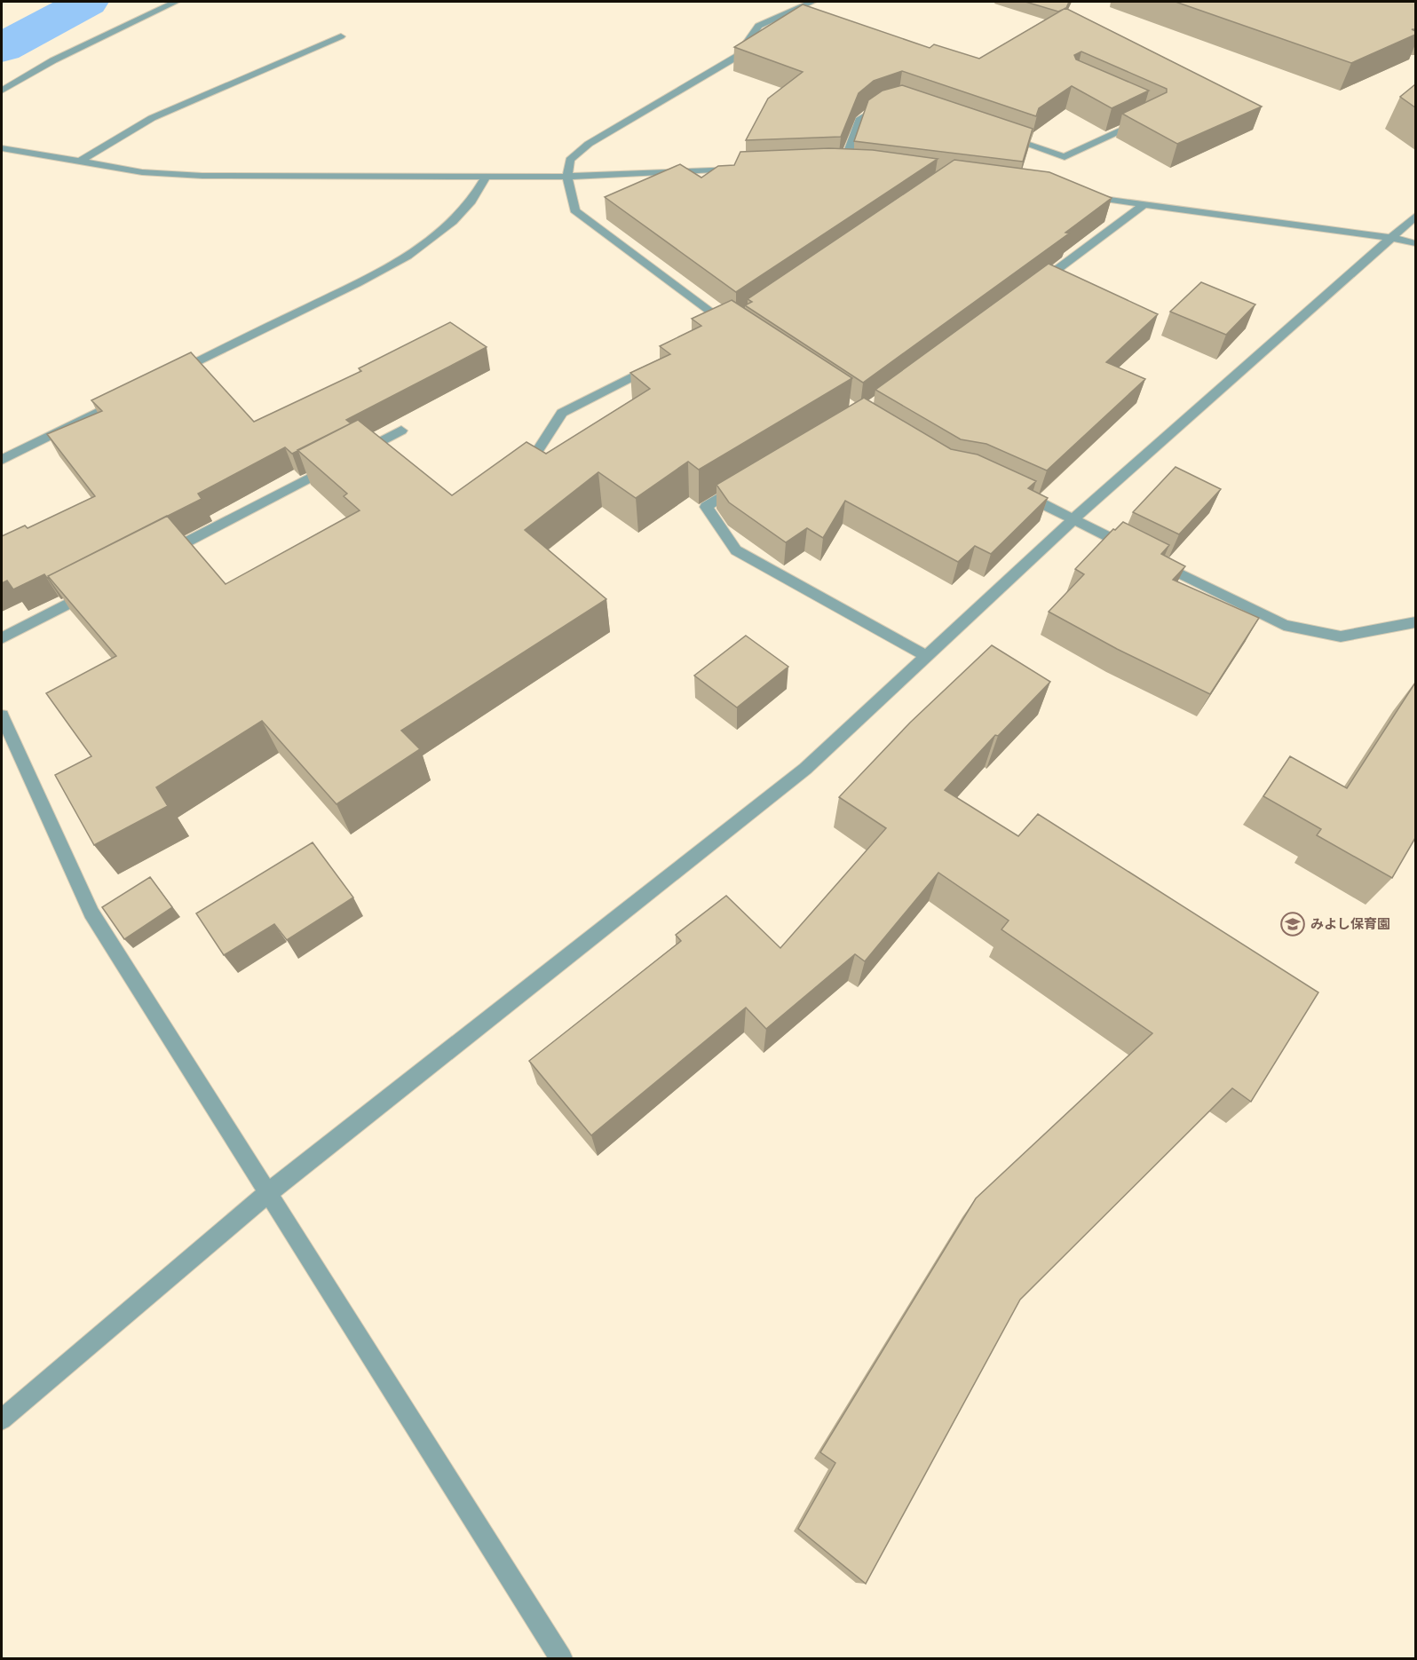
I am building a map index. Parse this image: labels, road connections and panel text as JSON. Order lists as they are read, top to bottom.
{
  "places": {
    "school or university": ["みよし保育園"]
  }
}
